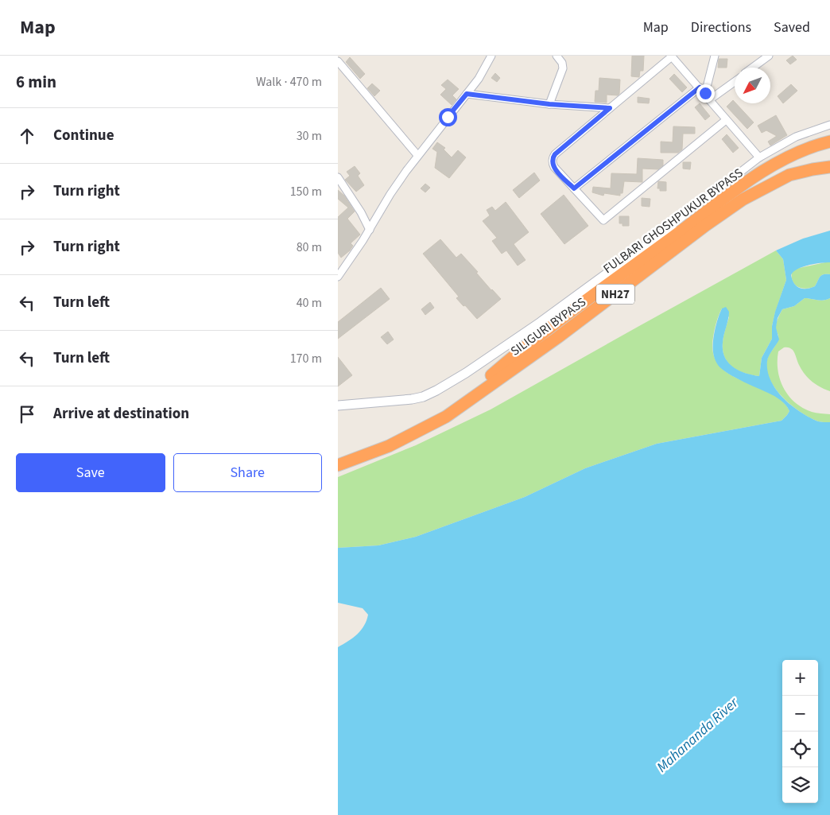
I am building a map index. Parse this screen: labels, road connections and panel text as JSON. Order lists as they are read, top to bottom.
{
  "streets": {
    "highway": ["FULBARI GHOSHPUKUR BYPASS", "NH27", "SILIGURI BYPASS"]
  },
  "crossings": [
    ["FULBARI GHOSHPUKUR BYPASS", "SILIGURI BYPASS"]
  ],
  "water": ["Mahananda River"],
  "north": "bottom left",
  "page": {
    "header": "Map",
    "nav": ["Map", "Directions", "Saved"],
    "heading": ["6 min", "Walk · 470 m"],
    "list": [
      ["Continue", "30 m"],
      ["Turn right", "150 m"],
      ["Turn right", "80 m"],
      ["Turn left", "40 m"],
      ["Turn left", "170 m"],
      "Arrive at destination"
    ],
    "buttons": ["Save", "Share"],
    "map_buttons": ["+", "−"]
  }
}
